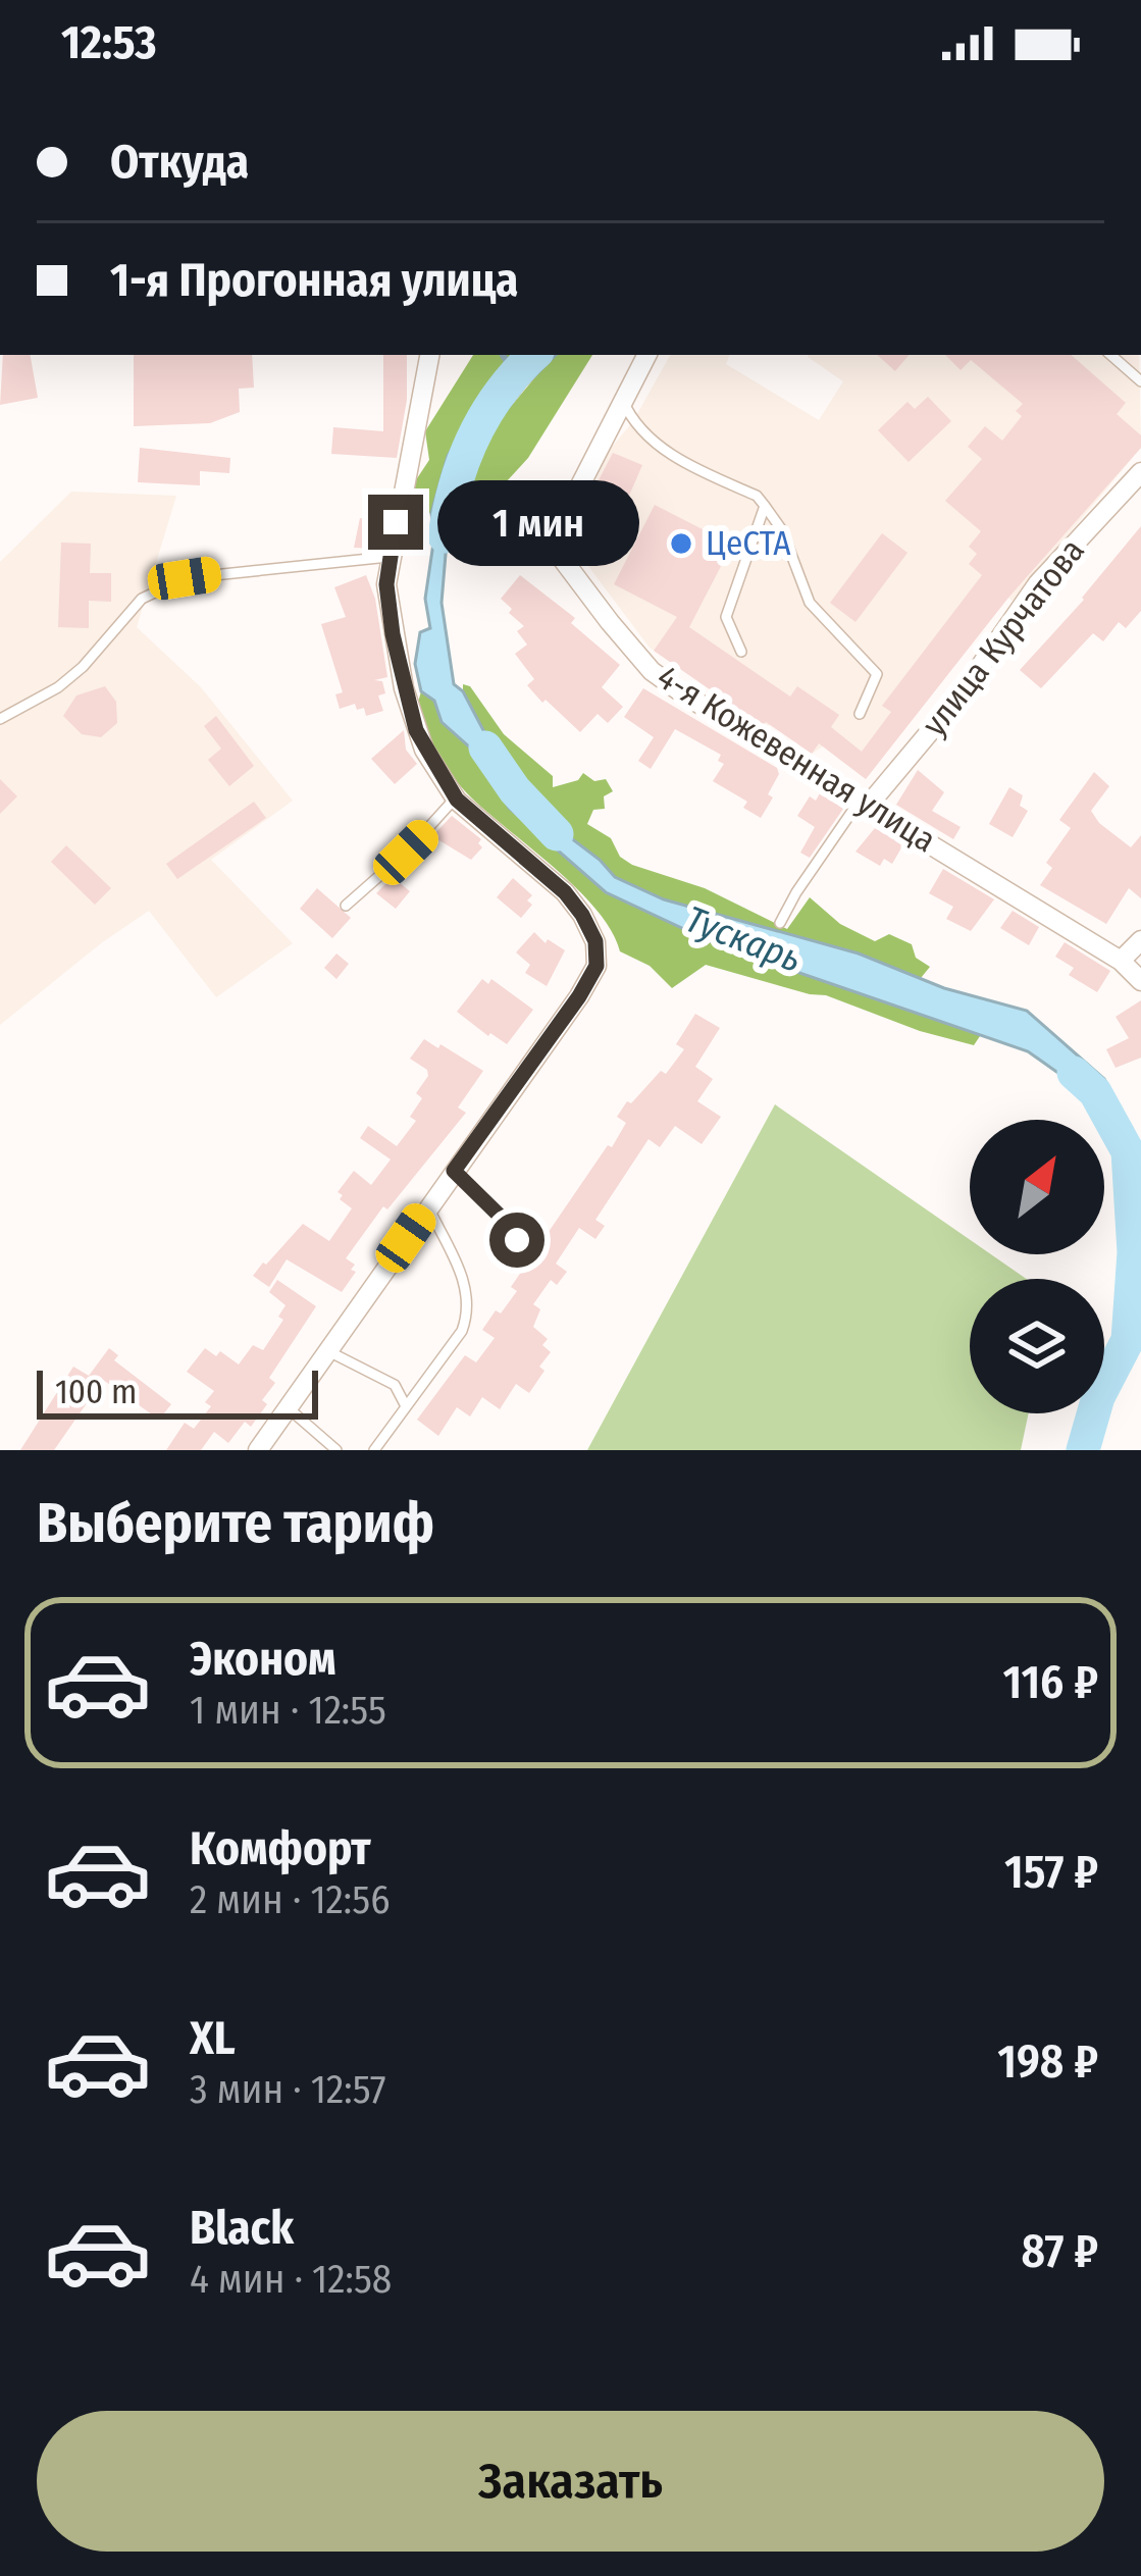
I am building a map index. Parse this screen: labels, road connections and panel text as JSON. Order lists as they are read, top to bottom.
{
  "streets": {
    "street": ["улица Курчатова", "4-я Кожевенная улица"]
  },
  "crossings": [
    ["улица Курчатова", "4-я Кожевенная улица"]
  ],
  "water": ["Тускарь"],
  "places": ["ЦеСТА"],
  "scale_bar": "100 m",
  "north": "top right",
  "page": {
    "status": "12:53",
    "banner": ["Откуда", "1-я Прогонная улица"],
    "bubble": "1 мин",
    "scale": "100 m",
    "heading": "Выберите тариф",
    "list": [
      {
        "name": "Эконом",
        "note": "1 мин · 12:55",
        "value": "116 ₽"
      },
      {
        "name": "Комфорт",
        "note": "2 мин · 12:56",
        "value": "157 ₽"
      },
      {
        "name": "XL",
        "note": "3 мин · 12:57",
        "value": "198 ₽"
      },
      {
        "name": "Black",
        "note": "4 мин · 12:58",
        "value": "87 ₽"
      }
    ],
    "buttons": "Заказать"
  }
}
